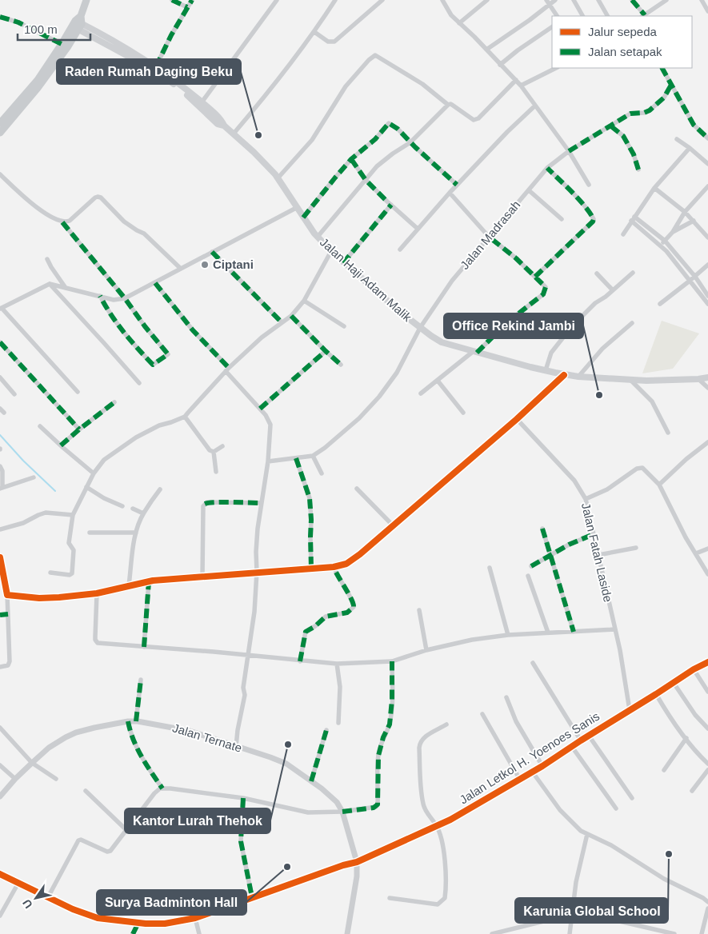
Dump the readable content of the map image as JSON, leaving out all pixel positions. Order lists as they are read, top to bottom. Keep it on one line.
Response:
{"streets":{"main road":["Jalan Haji Adam Malik"],"street":["Jalan Madrasah","Jalan Fatah Laside","Jalan Ternate","Jalan Letkol H. Yoenoes Sanis"]},"crossings":[["Jalan Madrasah","Jalan Haji Adam Malik"],["Jalan Fatah Laside","Jalan Letkol H. Yoenoes Sanis"],["Jalan Ternate","Jalan Letkol H. Yoenoes Sanis"]],"places":["Raden Rumah Daging Beku","Ciptani","Office Rekind Jambi","Kantor Lurah Thehok","Karunia Global School","Surya Badminton Hall"],"legend":["Jalur sepeda","Jalan setapak"],"scale_bar":"100 m","north":"bottom left"}
